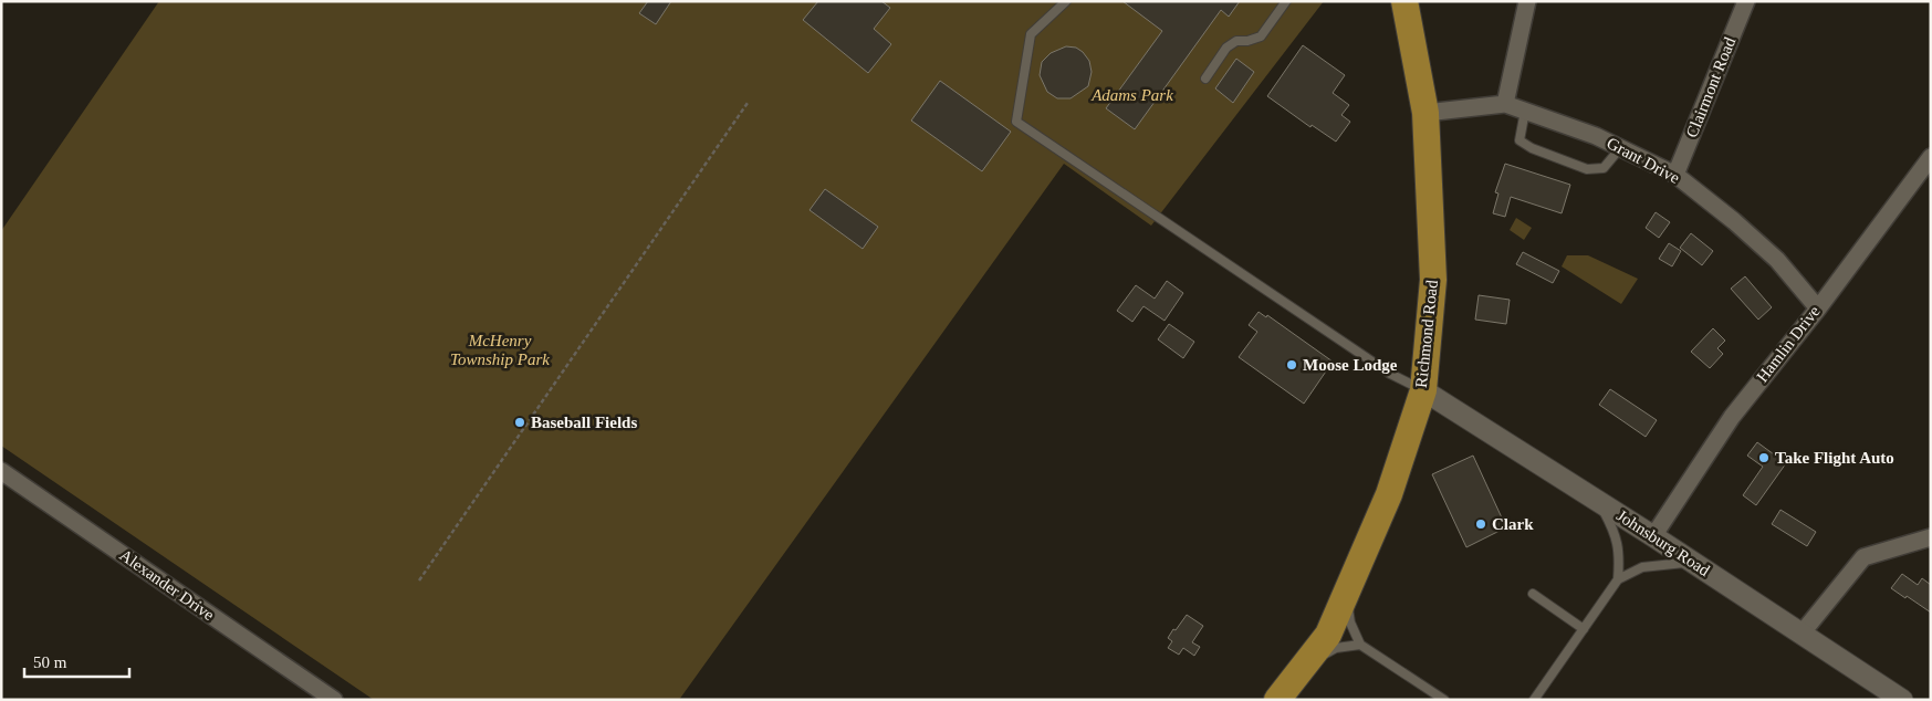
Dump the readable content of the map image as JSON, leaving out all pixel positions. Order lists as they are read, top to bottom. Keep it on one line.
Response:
{"streets":{"main road":["Richmond Road"],"street":["Clairmont Road","Grant Drive","Hamlin Drive","Johnsburg Road","Alexander Drive"]},"crossings":[["Clairmont Road","Grant Drive"],["Grant Drive","Richmond Road"],["Grant Drive","Hamlin Drive"],["Richmond Road","Johnsburg Road"],["Hamlin Drive","Johnsburg Road"]],"parks":["Adams Park","McHenry Township Park"],"places":["Moose Lodge","Baseball Fields","Take Flight Auto","Clark"],"scale_bar":"50 m"}
